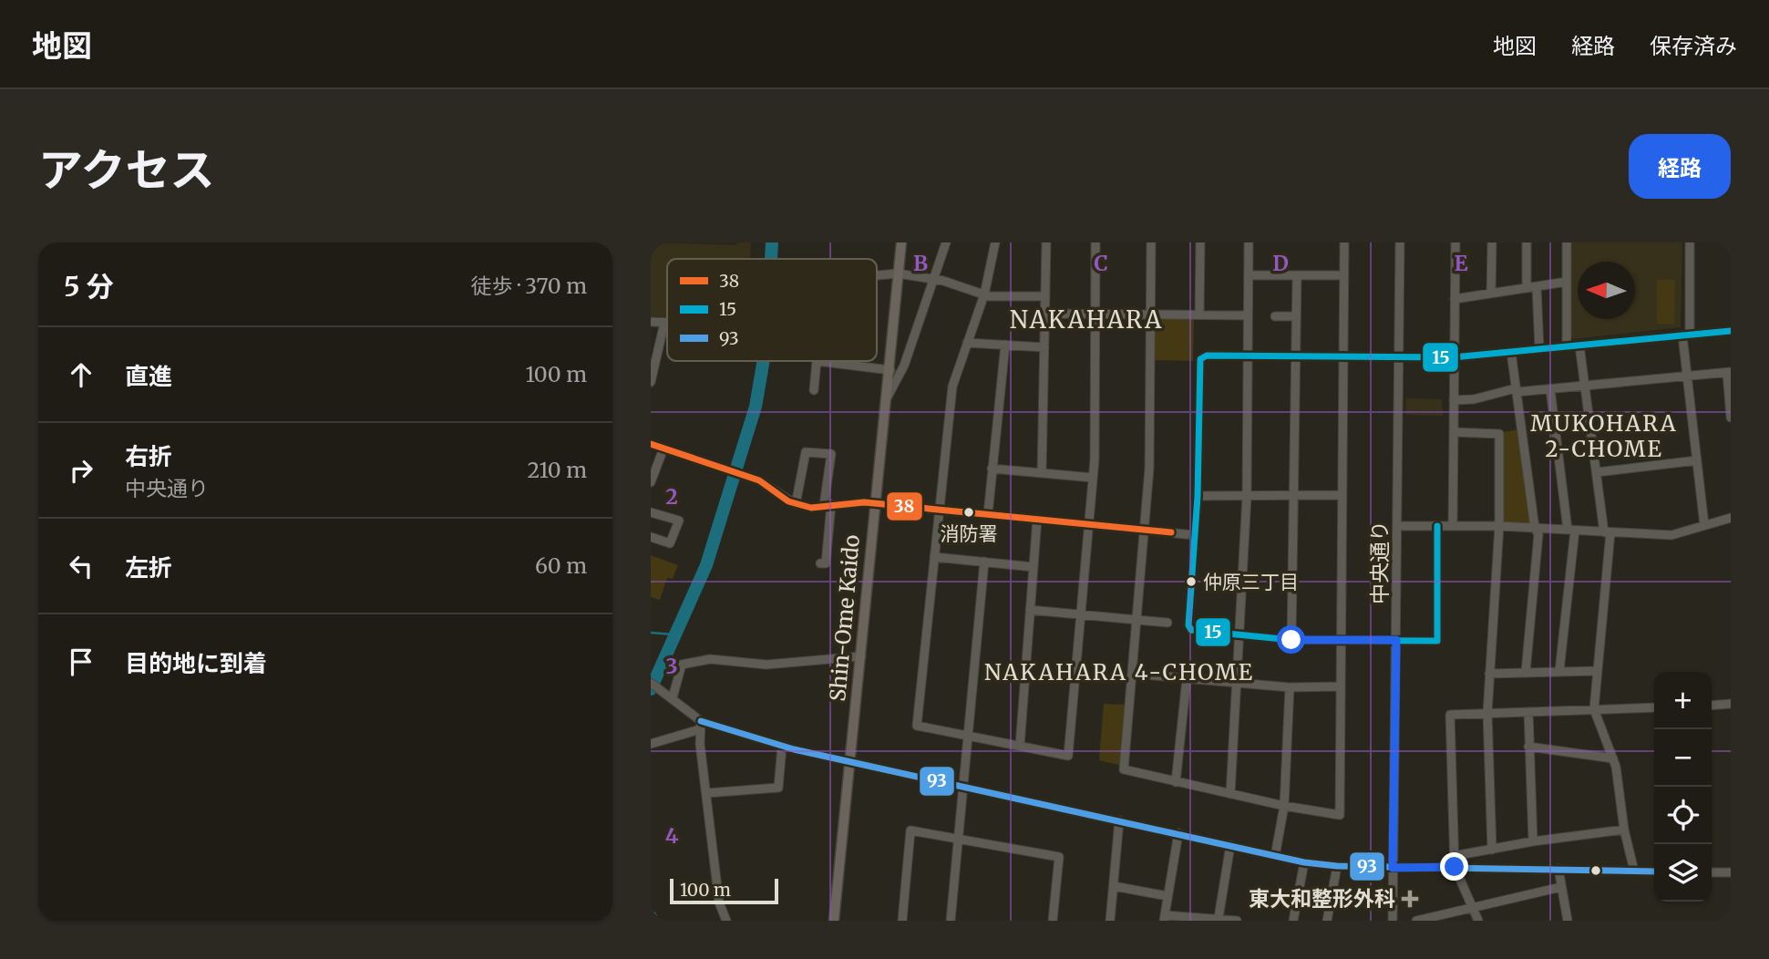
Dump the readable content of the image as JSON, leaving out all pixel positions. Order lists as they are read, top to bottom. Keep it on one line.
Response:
{"streets":{"main road":["Shin-Ome Kaido"],"street":["中央通り"]},"districts":["NAKAHARA","MUKOHARA 2-CHOME","NAKAHARA 4-CHOME"],"places":{"other":["消防署","仲原三丁目"],"health":["東大和整形外科"]},"lines":["transit line 15","transit line 38","transit line 93"],"legend":["38","15","93"],"scale_bar":"100 m","north":"left","page":{"header":"地図","nav":["地図","経路","保存済み"],"title":"アクセス","buttons":"経路","heading":["5 分","徒歩 · 370 m"],"list":[["直進","100 m"],["右折","中央通り","210 m"],["左折","60 m"],"目的地に到着"],"map_buttons":["+","−"],"scale":"100 m"},"grid":{"columns":["B","C","D","E"],"rows":["2","3","4"]}}
